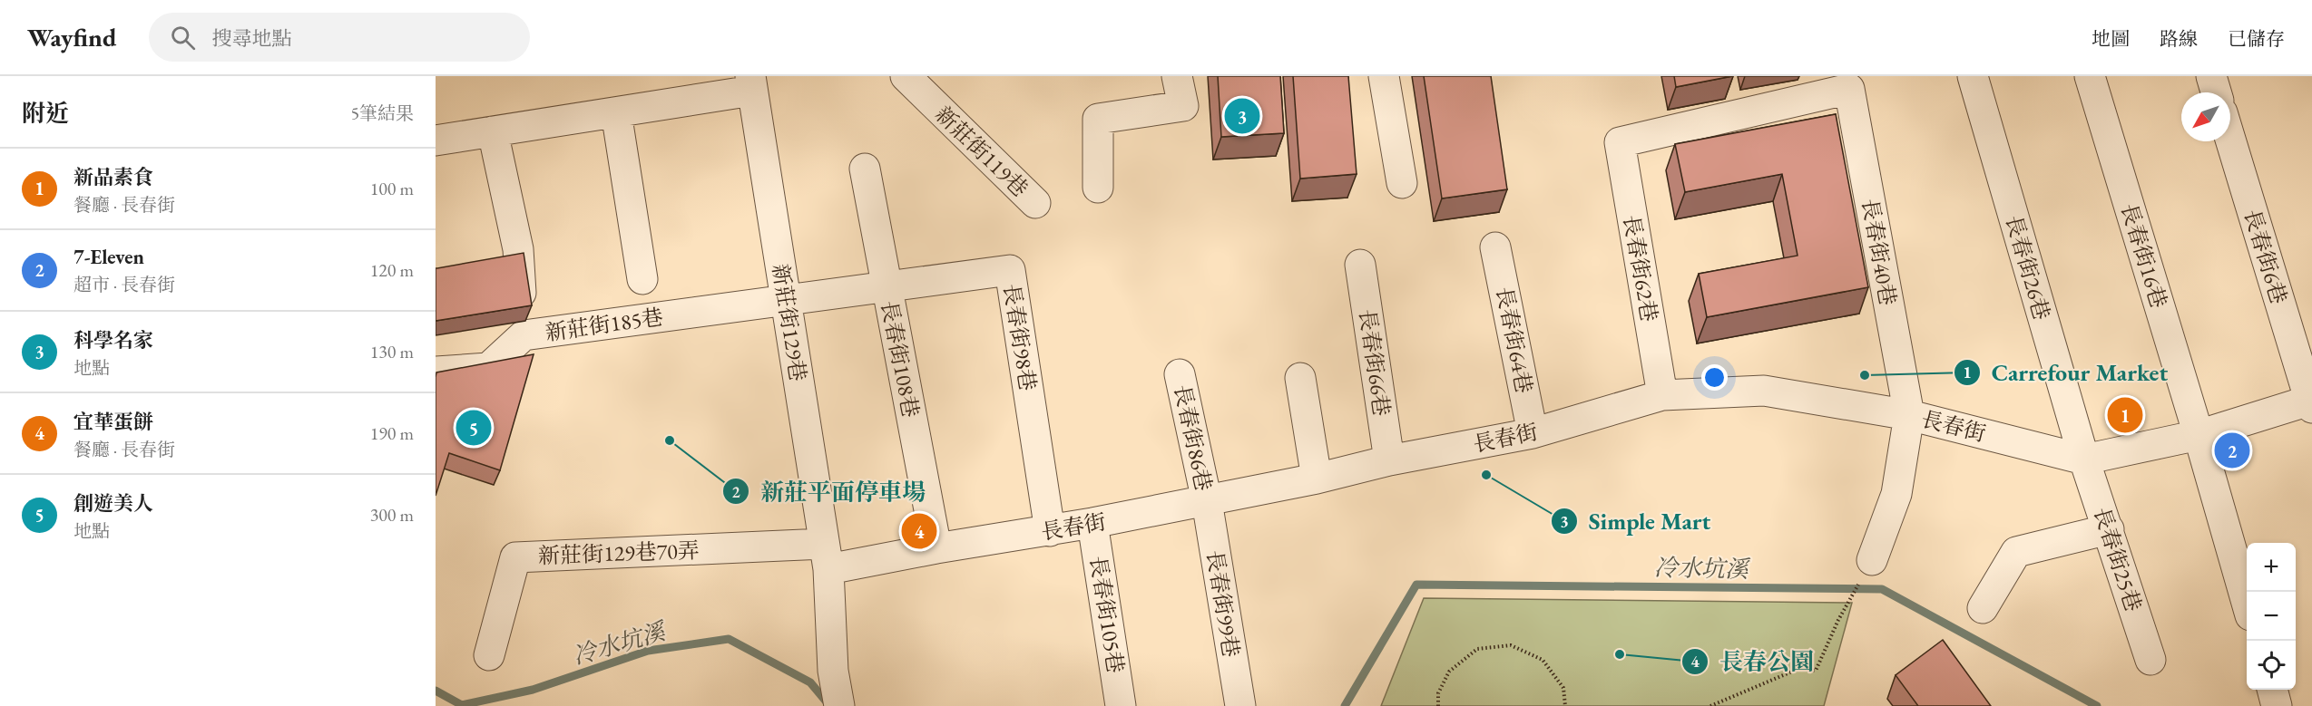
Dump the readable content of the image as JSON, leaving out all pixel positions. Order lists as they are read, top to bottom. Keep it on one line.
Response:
{"streets":{"street":["新莊街119巷","長春街40巷","長春街16巷","長春街6巷","長春街26巷","長春街62巷","新莊街129巷","新莊街185巷","長春街98巷","長春街64巷","長春街108巷","長春街66巷","長春街","長春街86巷","新莊街129巷70弄","長春街25巷","長春街99巷","長春街105巷"]},"crossings":[["長春街40巷","長春街62巷"],["長春街40巷","長春街"],["長春街16巷","長春街"],["長春街6巷","長春街"],["長春街26巷","長春街"],["長春街26巷","長春街25巷"],["長春街62巷","長春街"],["新莊街129巷","新莊街185巷"],["新莊街129巷","長春街98巷"],["新莊街129巷","長春街"],["新莊街129巷","新莊街129巷70弄"],["新莊街185巷","長春街98巷"],["長春街98巷","長春街108巷"],["長春街98巷","長春街"],["長春街64巷","長春街"],["長春街108巷","長春街"],["長春街66巷","長春街"],["長春街","長春街86巷"],["長春街","新莊街129巷70弄"],["長春街","長春街25巷"],["長春街","長春街99巷"],["長春街","長春街105巷"],["長春街86巷","長春街99巷"]],"water":["冷水坑溪"],"places":["Carrefour Market","新莊平面停車場","Simple Mart","長春公園"],"north":"bottom left","page":{"header":"Wayfind","search":"搜尋地點","nav":["地圖","路線","已儲存"],"heading":["附近","5筆結果"],"pins":["3","1","5","2","4"],"list":[{"mark":"1","name":"新品素食","note":"餐廳 · 長春街","value":"100 m"},{"mark":"2","name":"7-Eleven","note":"超市 · 長春街","value":"120 m"},{"mark":"3","name":"科學名家","note":"地點","value":"130 m"},{"mark":"4","name":"宜華蛋餅","note":"餐廳 · 長春街","value":"190 m"},{"mark":"5","name":"創遊美人","note":"地點","value":"300 m"}],"map_buttons":["+","−"]}}
